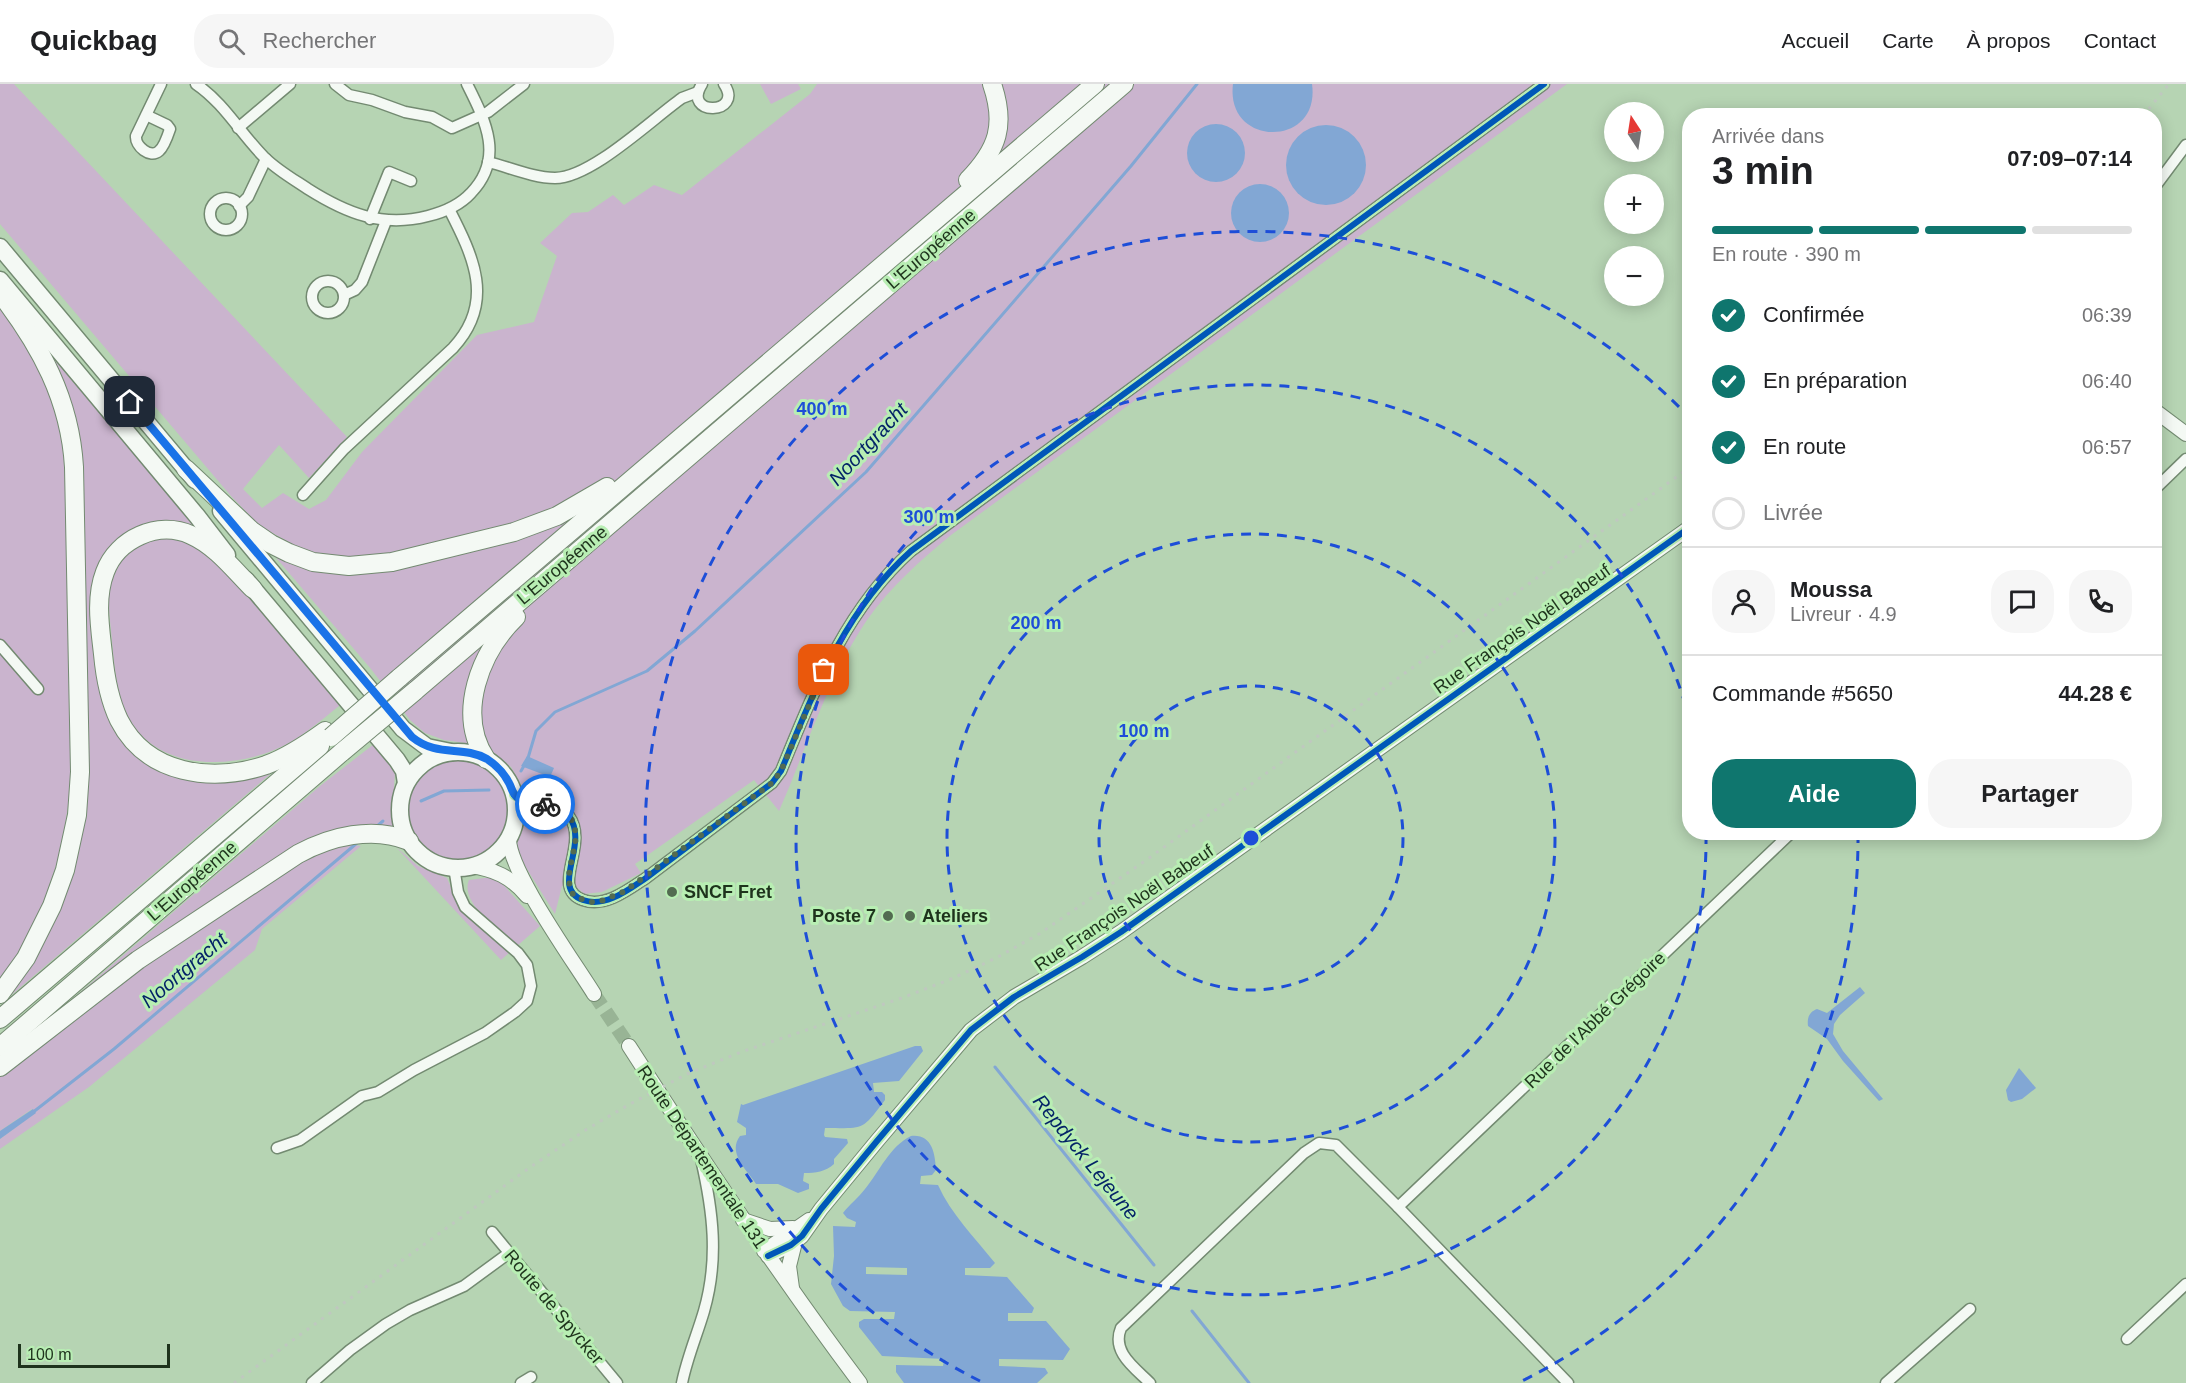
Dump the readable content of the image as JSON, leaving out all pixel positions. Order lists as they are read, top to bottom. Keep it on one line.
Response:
{"streets":{"highway":["L'Européenne"],"street":["Rue François Noël Babeuf","Rue de l'Abbé Grégoire","Route Départementale 131","Route de Spycker"]},"crossings":[["Rue François Noël Babeuf","Route Départementale 131"]],"water":["Noortgracht","Repdyck Lejeune"],"places":["SNCF Fret","Poste 7","Ateliers"],"scale_bar":"100 m","north":"top","page":{"header":"Quickbag","search":"Rechercher","nav":["Accueil","Carte","À propos","Contact"],"map_buttons":["+","−"],"heading":["3 min","Arrivée dans","07:09–07:14"],"panel":["Moussa","Livreur · 4.9","Commande #5650","44.28 €"],"bar":"En route · 390 m","list":[["Confirmée","06:39"],["En préparation","06:40"],["En route","06:57"],"Livrée"],"buttons":["Aide","Partager"],"scale":"100 m"},"rings":["400 m","300 m","200 m","100 m"]}
